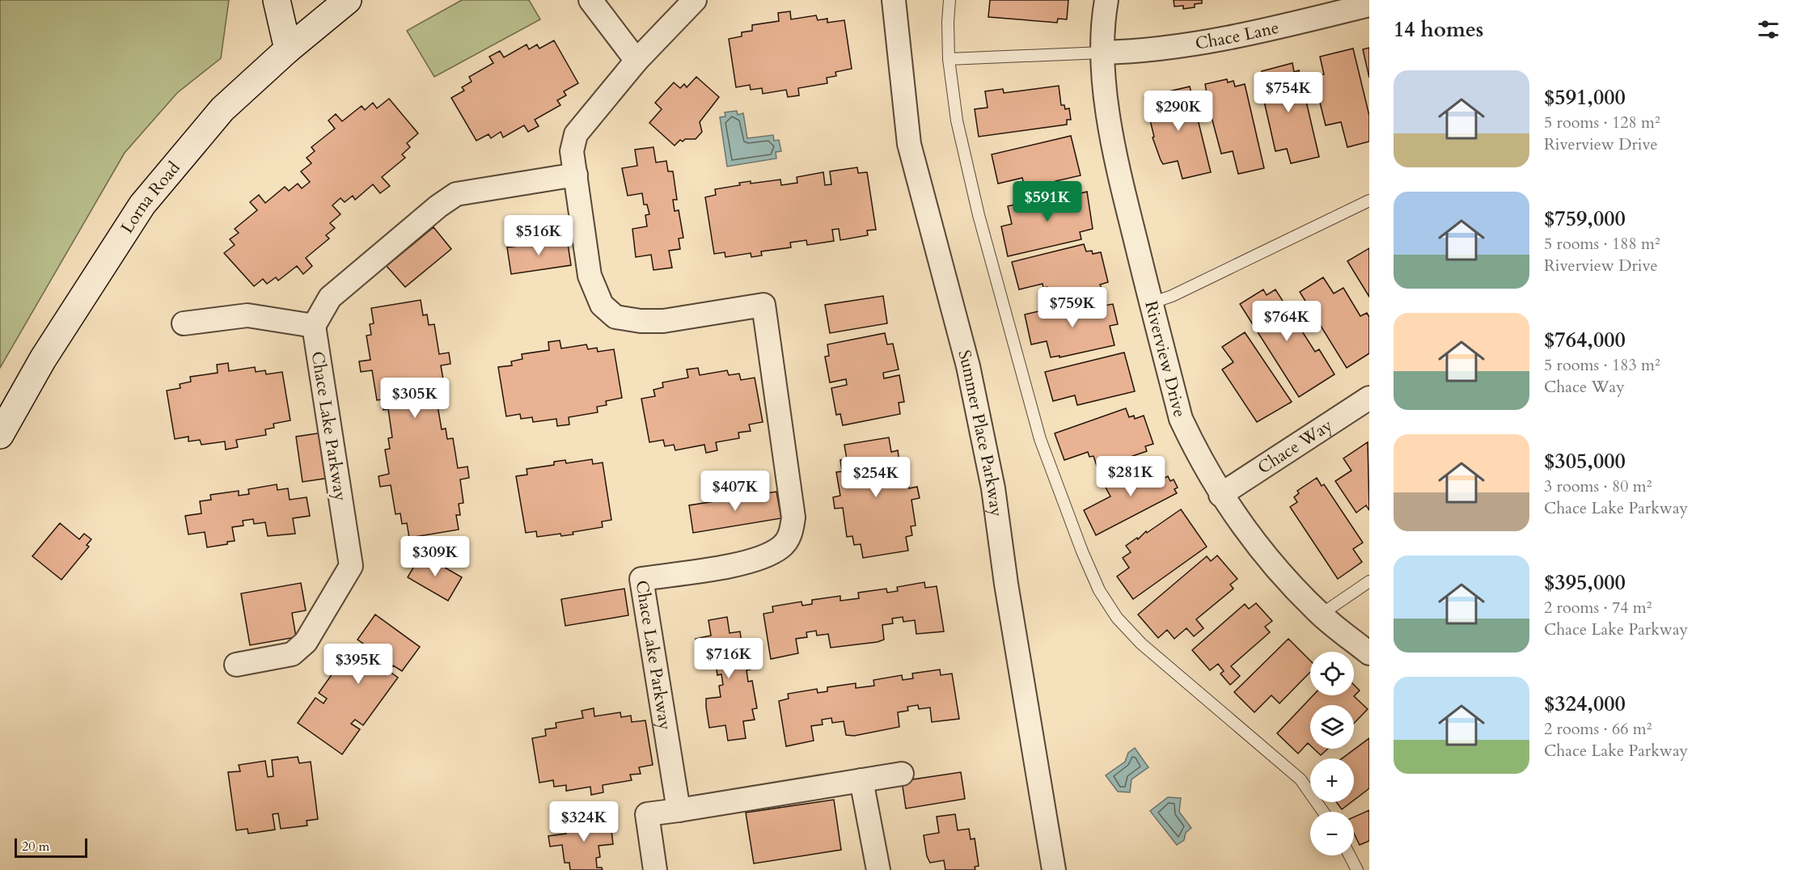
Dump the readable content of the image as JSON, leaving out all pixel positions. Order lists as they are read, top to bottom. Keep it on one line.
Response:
{"streets":{"street":["Chace Lane","Lorna Road","Riverview Drive","Chace Lake Parkway","Summer Place Parkway","Chace Way"]},"crossings":[["Chace Lane","Riverview Drive"],["Riverview Drive","Chace Way"]],"scale_bar":"20 m","page":{"heading":"14 homes","list":[{"name":"$591,000","note":"5 rooms · 128 m² · Riverview Drive"},{"name":"$759,000","note":"5 rooms · 188 m² · Riverview Drive"},{"name":"$764,000","note":"5 rooms · 183 m² · Chace Way"},{"name":"$305,000","note":"3 rooms · 80 m² · Chace Lake Parkway"},{"name":"$395,000","note":"2 rooms · 74 m² · Chace Lake Parkway"},{"name":"$324,000","note":"2 rooms · 66 m² · Chace Lake Parkway"}],"price":["$754K","$290K","$591K","$516K","$759K","$764K","$305K","$281K","$254K","$407K","$309K","$716K","$395K","$324K"],"map_buttons":["+","−"],"scale":"20 m"}}
